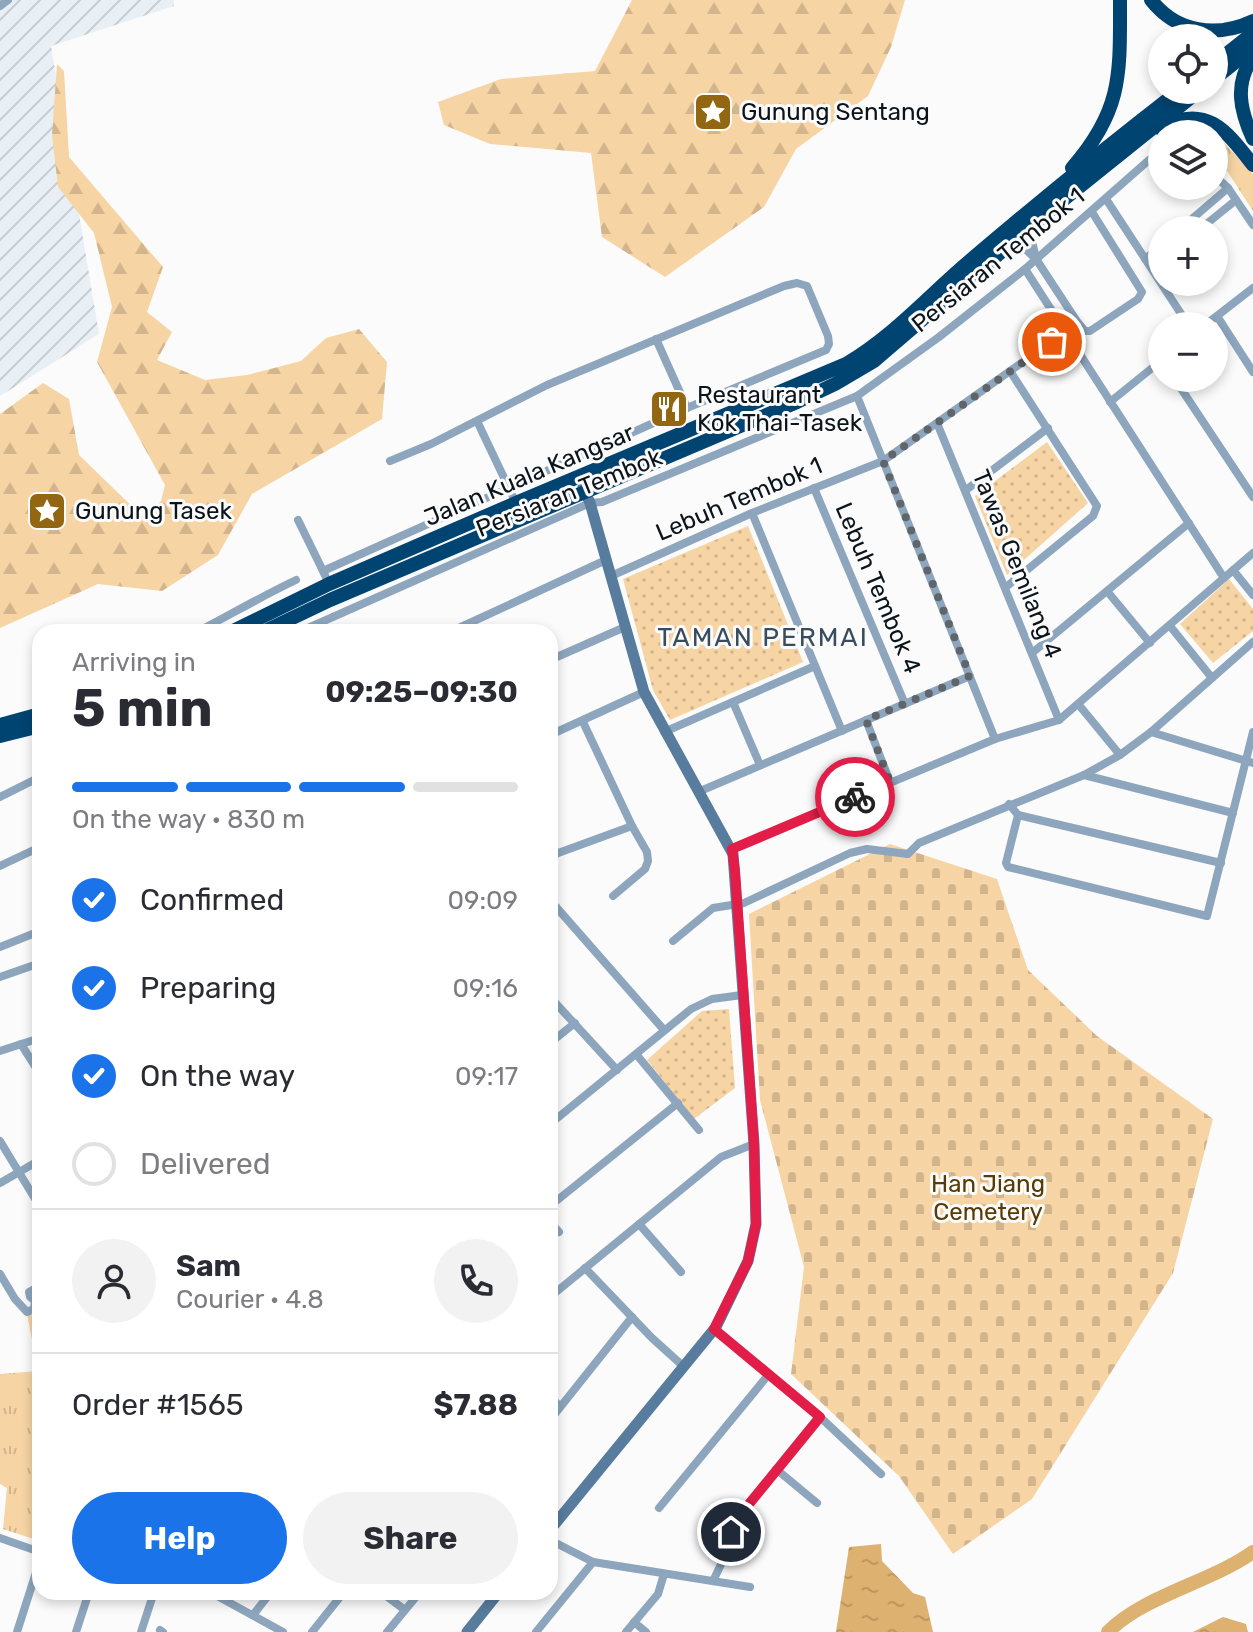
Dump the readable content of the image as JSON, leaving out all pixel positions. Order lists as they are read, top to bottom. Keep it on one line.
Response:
{"streets":{"highway":["Jalan Kuala Kangsar"],"street":["Persiaran Tembok 1","Persiaran Tembok","Lebuh Tembok 1","Tawas Gemilang 4","Lebuh Tembok 4"]},"crossings":[["Persiaran Tembok 1","Persiaran Tembok"],["Jalan Kuala Kangsar","Persiaran Tembok"],["Lebuh Tembok 1","Tawas Gemilang 4"],["Lebuh Tembok 1","Lebuh Tembok 4"]],"districts":["TAMAN PERMAI"],"parks":["Han Jiang Cemetery"],"places":{"place":["Gunung Sentang","Gunung Tasek"],"restaurant":["Restaurant Kok Thai-Tasek"]},"page":{"map_buttons":["+","−"],"heading":["5 min","Arriving in","09:25–09:30"],"panel":["Sam","Courier · 4.8","Order #1565","$7.88"],"bar":"On the way · 830 m","list":[["Confirmed","09:09"],["Preparing","09:16"],["On the way","09:17"],"Delivered"],"buttons":["Help","Share"]}}
